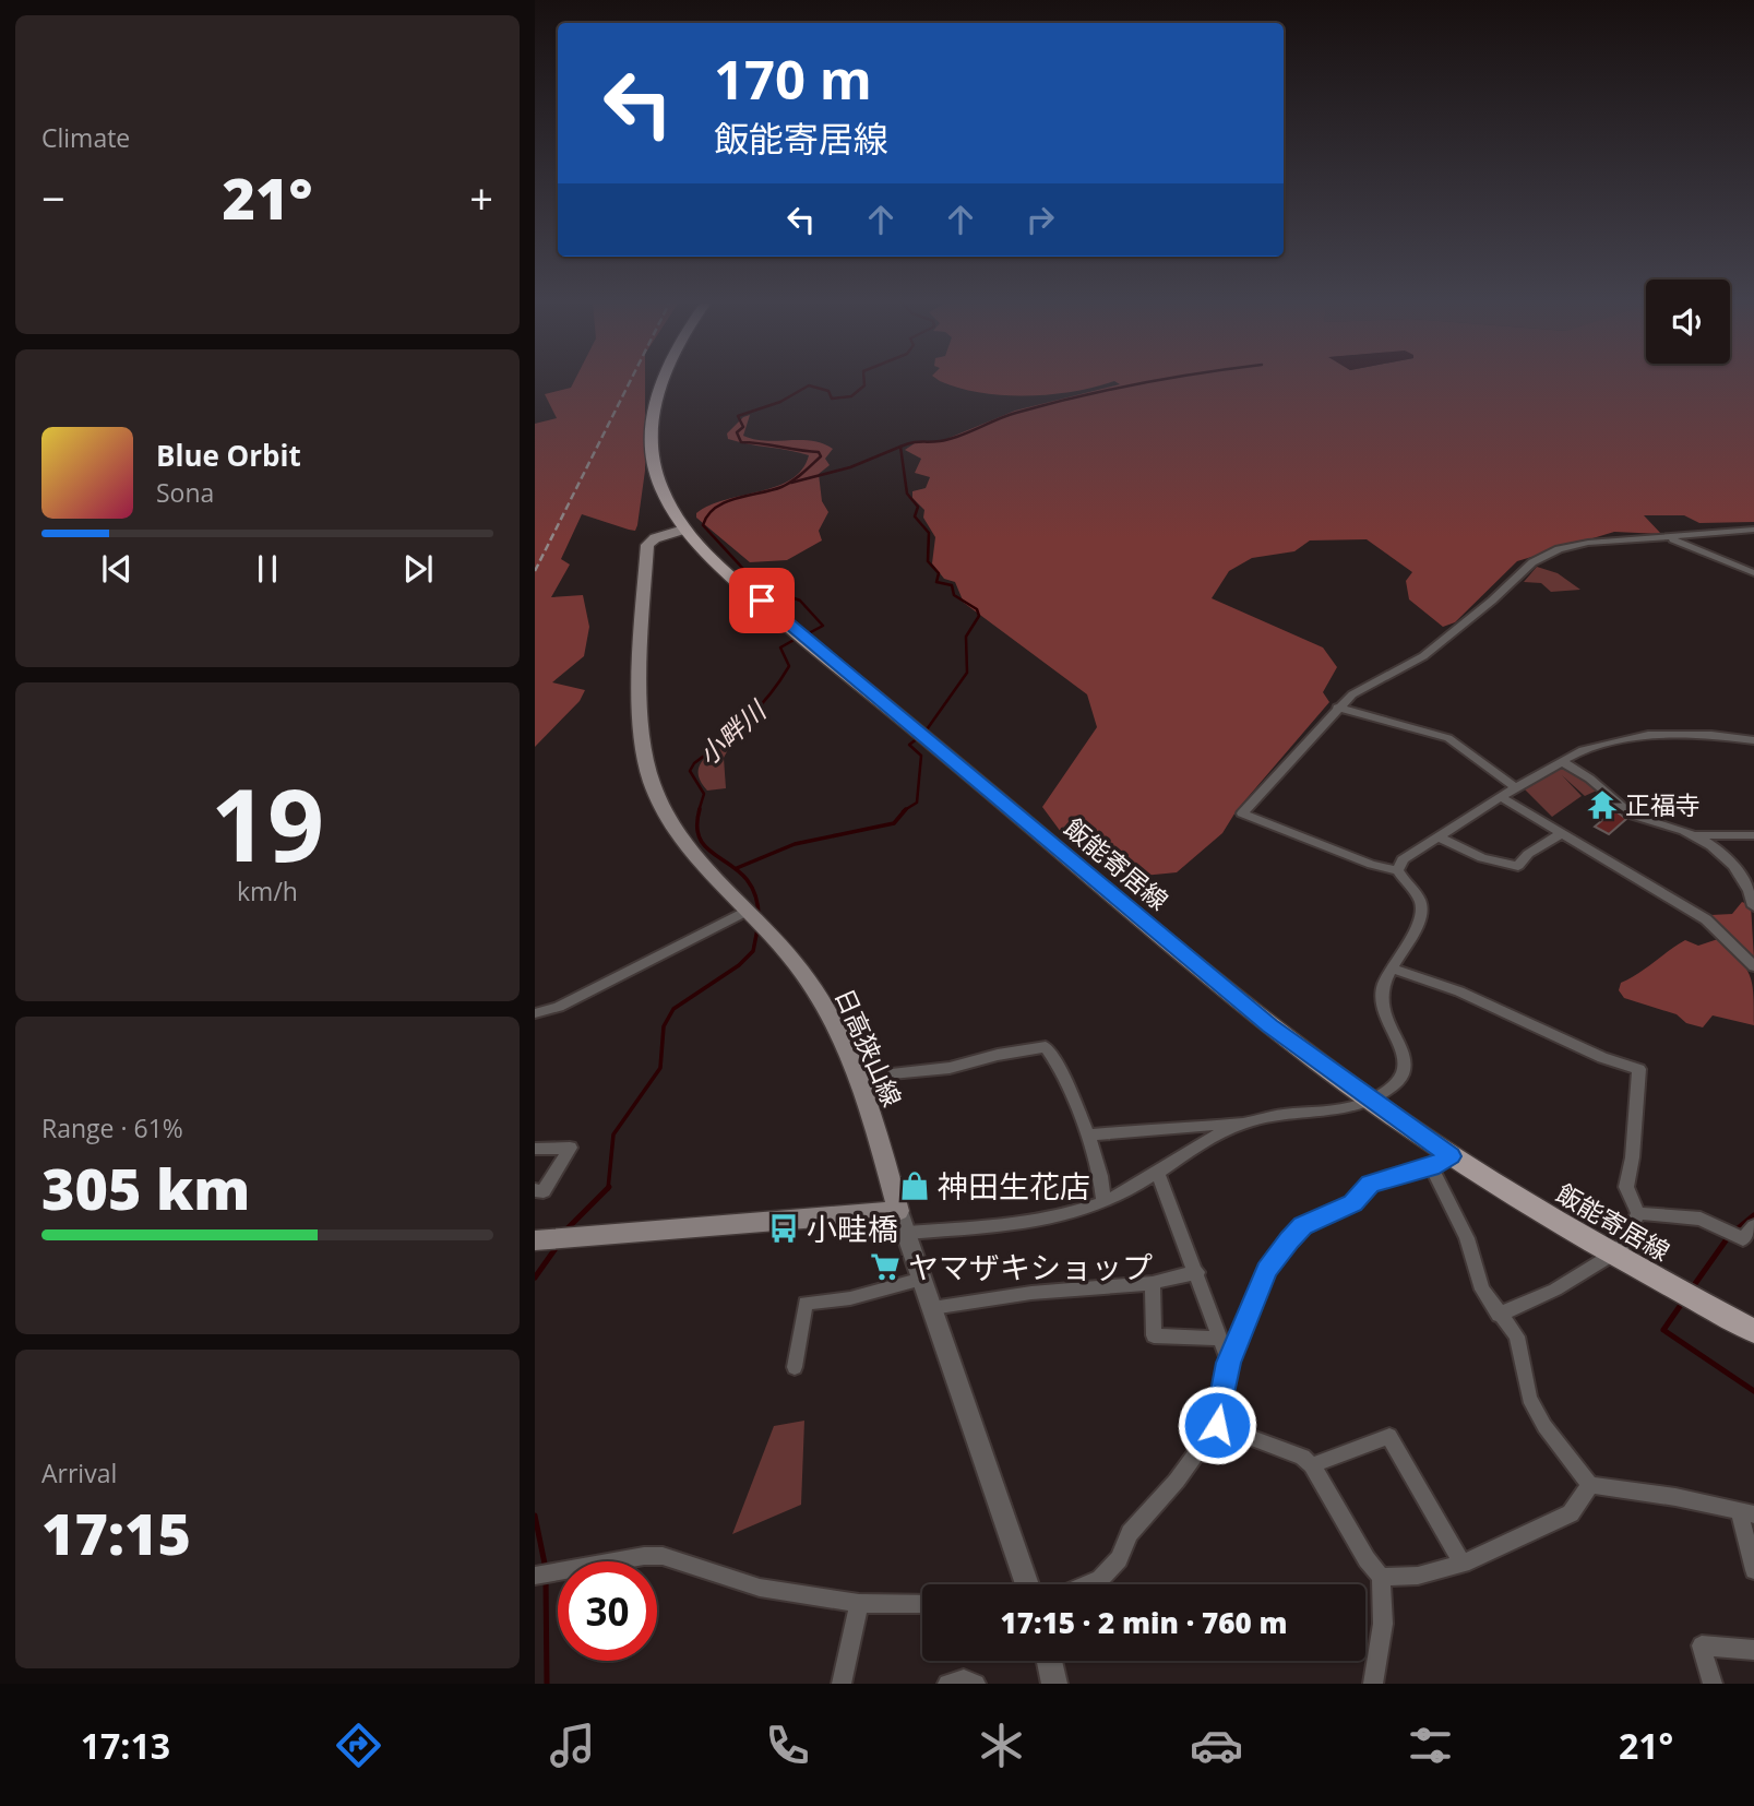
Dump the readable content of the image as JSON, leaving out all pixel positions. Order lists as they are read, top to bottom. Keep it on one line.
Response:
{"streets":{"main road":["飯能寄居線","日高狭山線"]},"crossings":[["飯能寄居線","日高狭山線"]],"water":["小畔川"],"places":{"temple":["正福寺"],"shop":["神田生花店"],"bus stop":["小畦橋"],"supermarket":["ヤマザキショップ"]},"page":{"tile":["Climate",["19","km/h"],["Range · 61%","305 km"],["Arrival","17:15"]],"turn":["170 m","飯能寄居線"],"heat":["−","21°","+"],"song":["Blue Orbit","Sona"],"limit":"30","trip":"17:15 · 2 min · 760 m","tabs":["17:13","21°"]}}
